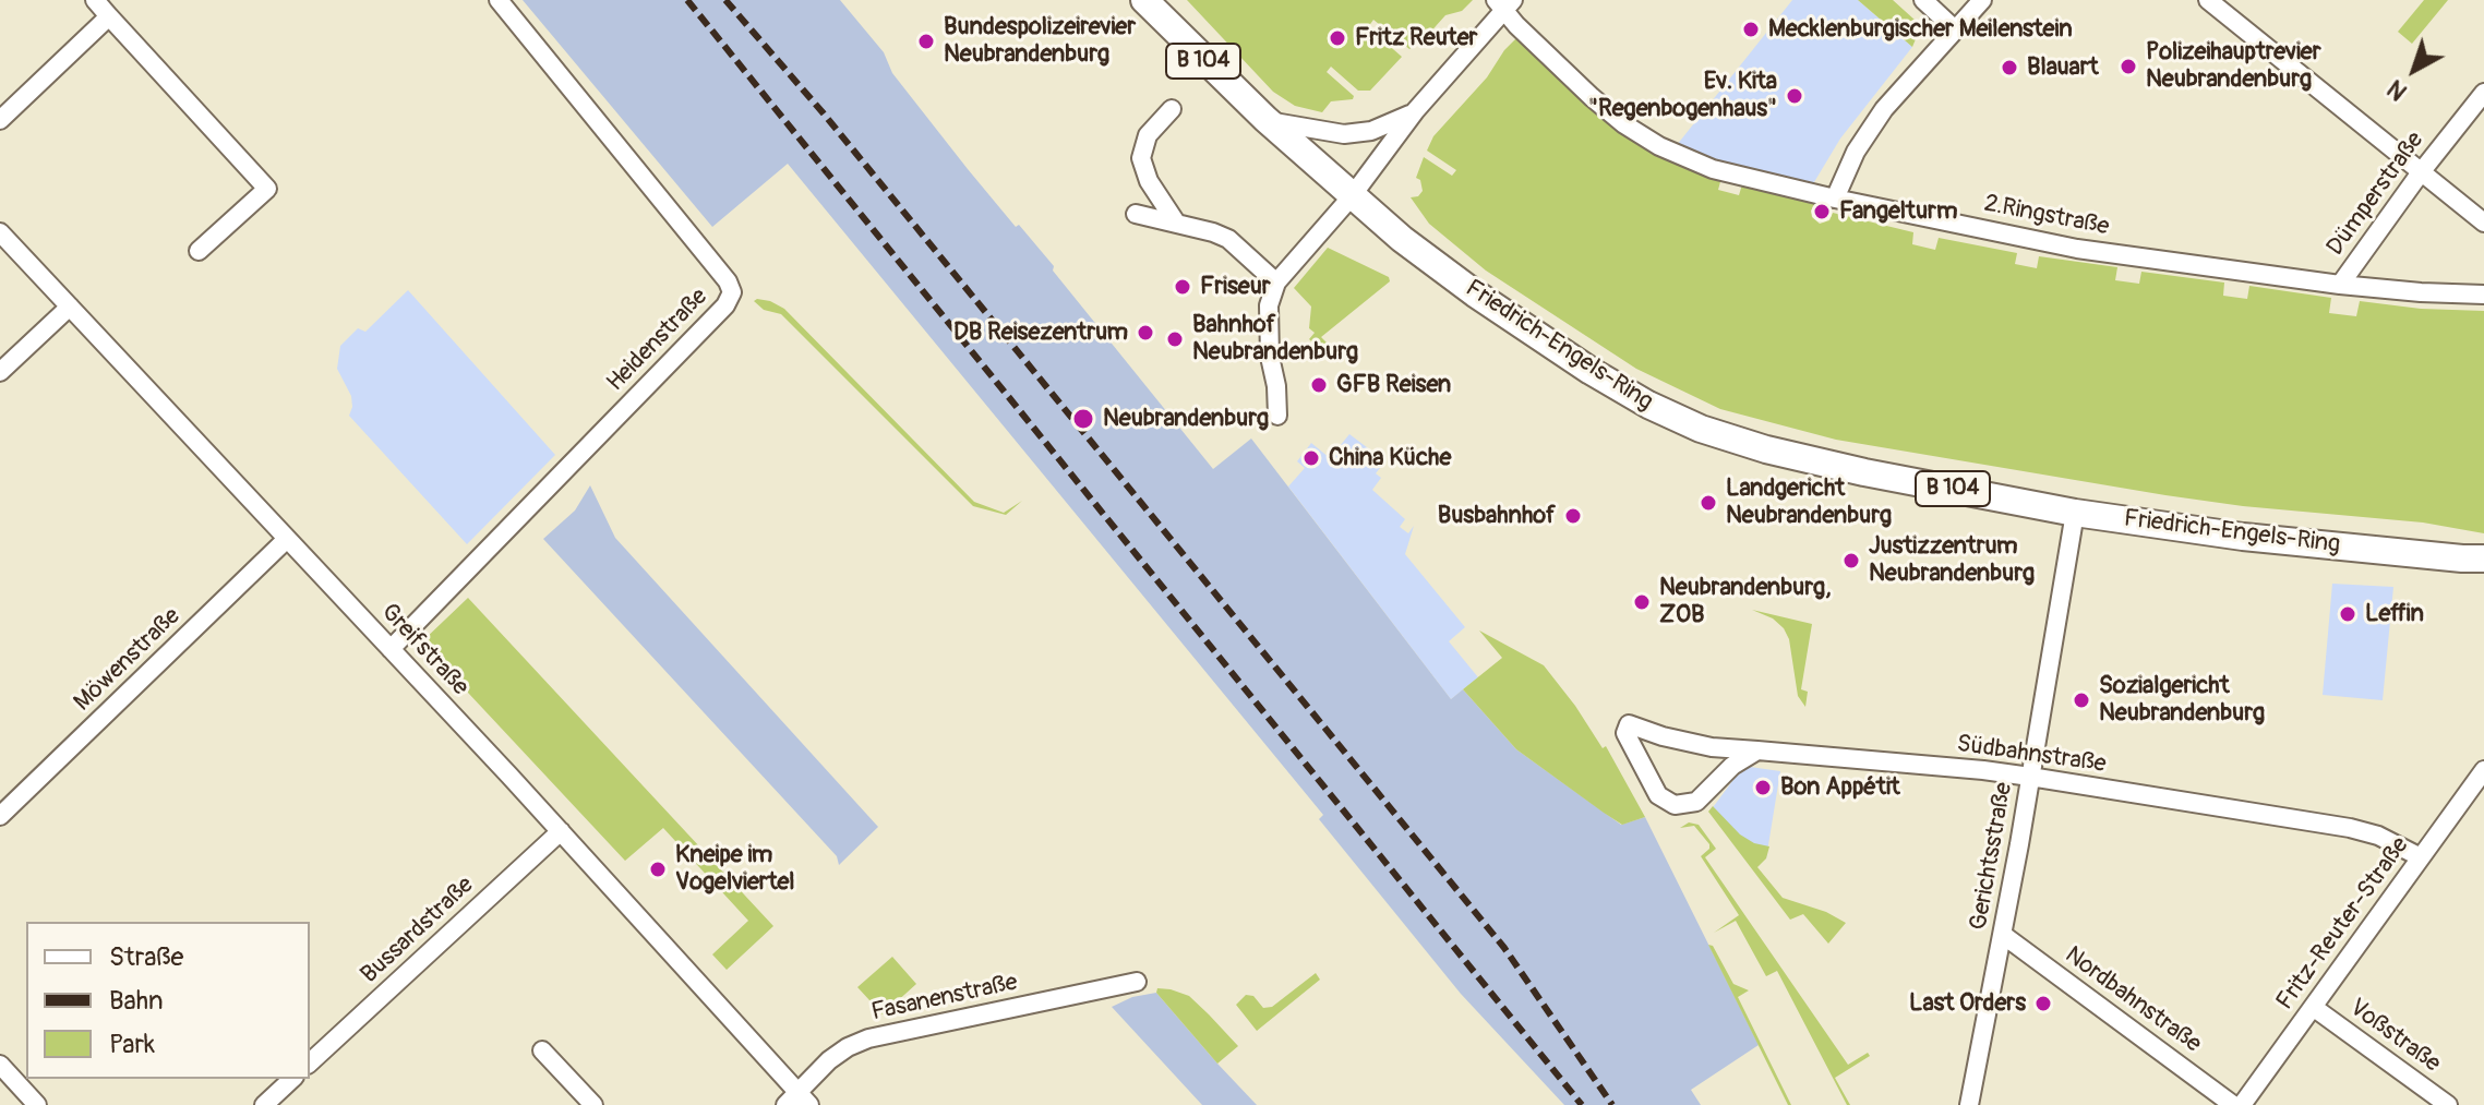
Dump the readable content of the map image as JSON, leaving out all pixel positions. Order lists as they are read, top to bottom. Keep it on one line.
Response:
{"streets":{"main road":["B 104","Friedrich-Engels-Ring"],"street":["Dümperstraße","2.Ringstraße","Heidenstraße","Greifstraße","Möwenstraße","Südbahnstraße","Gerichtsstraße","Fritz-Reuter-Straße","Bussardstraße","Fasanenstraße","Nordbahnstraße","Voßstraße"]},"crossings":[["Dümperstraße","2.Ringstraße"],["Heidenstraße","Greifstraße"],["Friedrich-Engels-Ring","Gerichtsstraße"],["Greifstraße","Möwenstraße"],["Greifstraße","Bussardstraße"],["Greifstraße","Fasanenstraße"],["Südbahnstraße","Gerichtsstraße"],["Südbahnstraße","Fritz-Reuter-Straße"],["Gerichtsstraße","Nordbahnstraße"],["Fritz-Reuter-Straße","Voßstraße"]],"places":["Mecklenburgischer Meilenstein","Fritz Reuter","Bundespolizeirevier Neubrandenburg","Polizeihauptrevier Neubrandenburg","Blauart","Ev. Kita \"Regenbogenhaus\"","Fangelturm","Friseur","DB Reisezentrum","Bahnhof Neubrandenburg","GFB Reisen","Neubrandenburg","China Küche","Landgericht Neubrandenburg","Busbahnhof","Justizzentrum Neubrandenburg","Neubrandenburg, ZOB","Leffin","Sozialgericht Neubrandenburg","Bon Appétit","Kneipe im Vogelviertel","Last Orders"],"legend":["Straße","Bahn","Park"],"north":"bottom left"}
